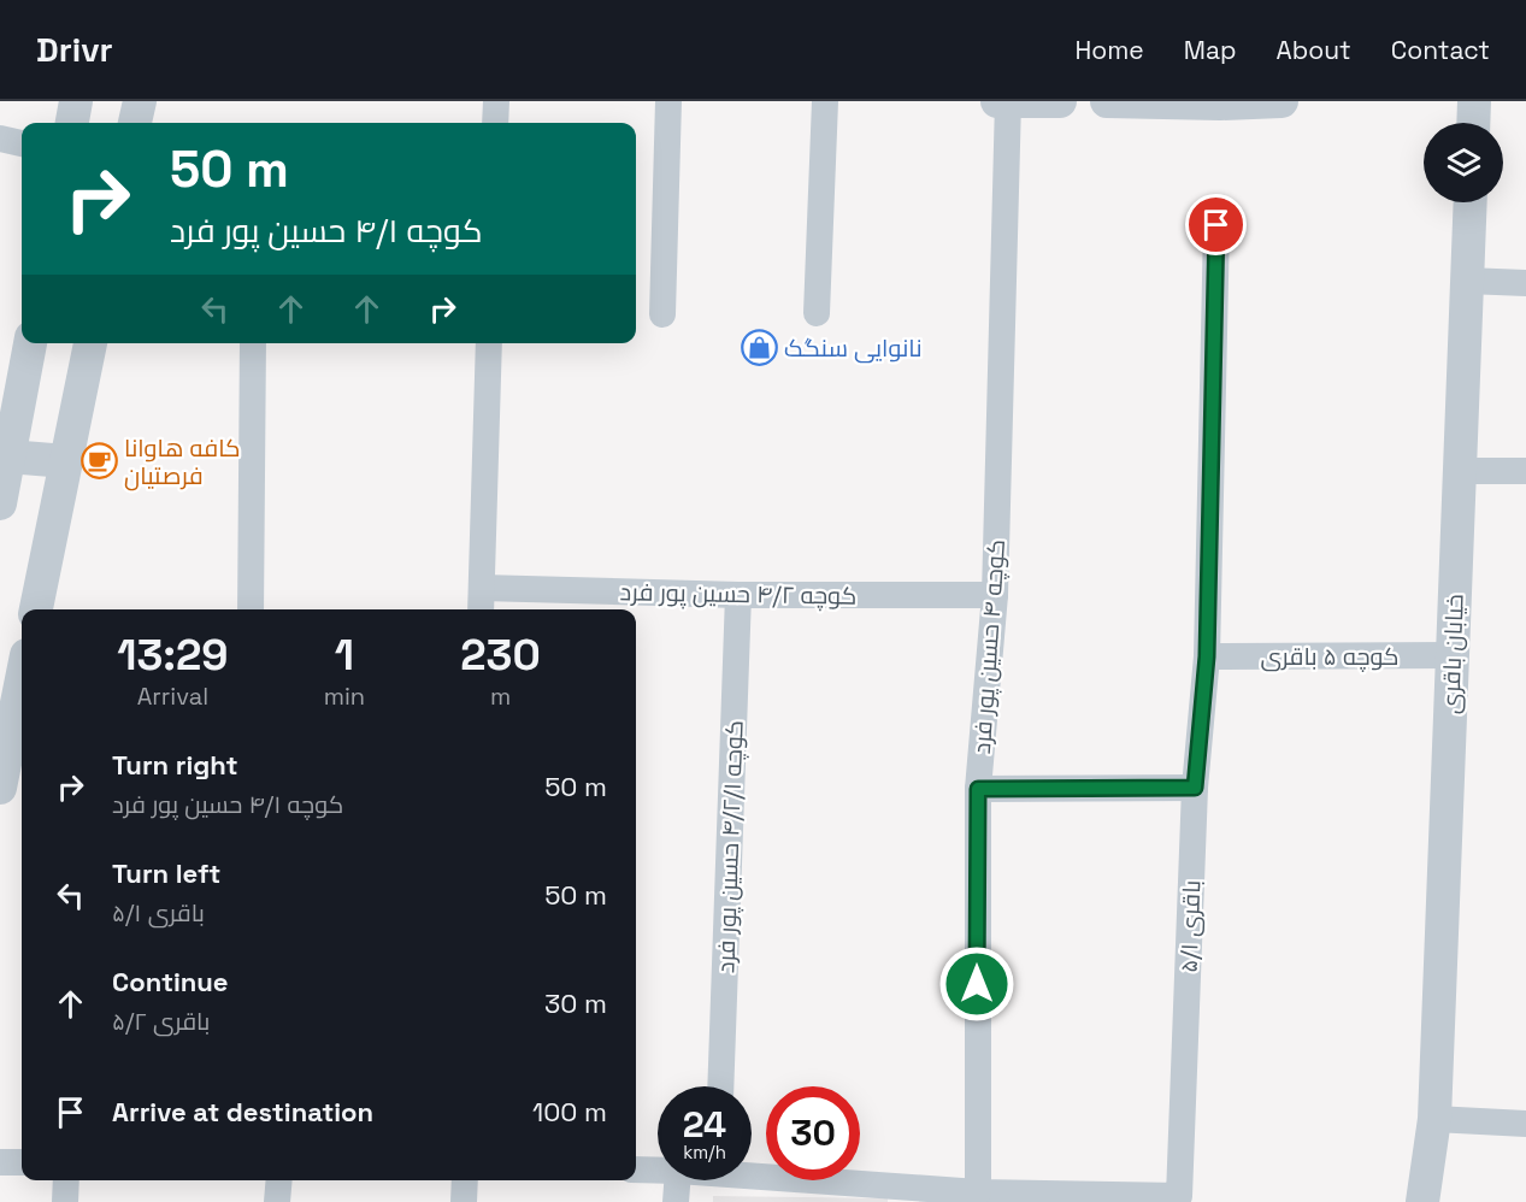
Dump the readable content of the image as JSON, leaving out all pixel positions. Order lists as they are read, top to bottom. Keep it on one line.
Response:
{"streets":{"street":["کوچه ۴/۲ حسین پور فرد","کوچه ۴ حسین پور فرد","خیابان باقری","کوچه ۵ باقری","کوچه ۴/۲/۱ حسین پور فرد","باقری ۵/۱"]},"crossings":[["کوچه ۴/۲ حسین پور فرد","کوچه ۴ حسین پور فرد"],["کوچه ۴/۲ حسین پور فرد","کوچه ۴/۲/۱ حسین پور فرد"],["کوچه ۴ حسین پور فرد","باقری ۵/۱"],["خیابان باقری","کوچه ۵ باقری"],["کوچه ۵ باقری","باقری ۵/۱"]],"places":{"shop":["نانوایی سنگک"],"cafe":["کافه هاوانا فرصتیان"]},"page":{"header":"Drivr","nav":["Home","Map","About","Contact"],"turn":["50 m","کوچه ۴/۱ حسین پور فرد"],"eta":["13:29","Arrival","1","min","230","m"],"list":[{"name":"Turn right","note":"کوچه ۴/۱ حسین پور فرد","value":"50 m"},{"name":"Turn left","note":"باقری ۵/۱","value":"50 m"},{"name":"Continue","note":"باقری ۵/۲","value":"30 m"},{"name":"Arrive at destination","value":"100 m"}],"speed":"24 km/h","limit":"30"}}
